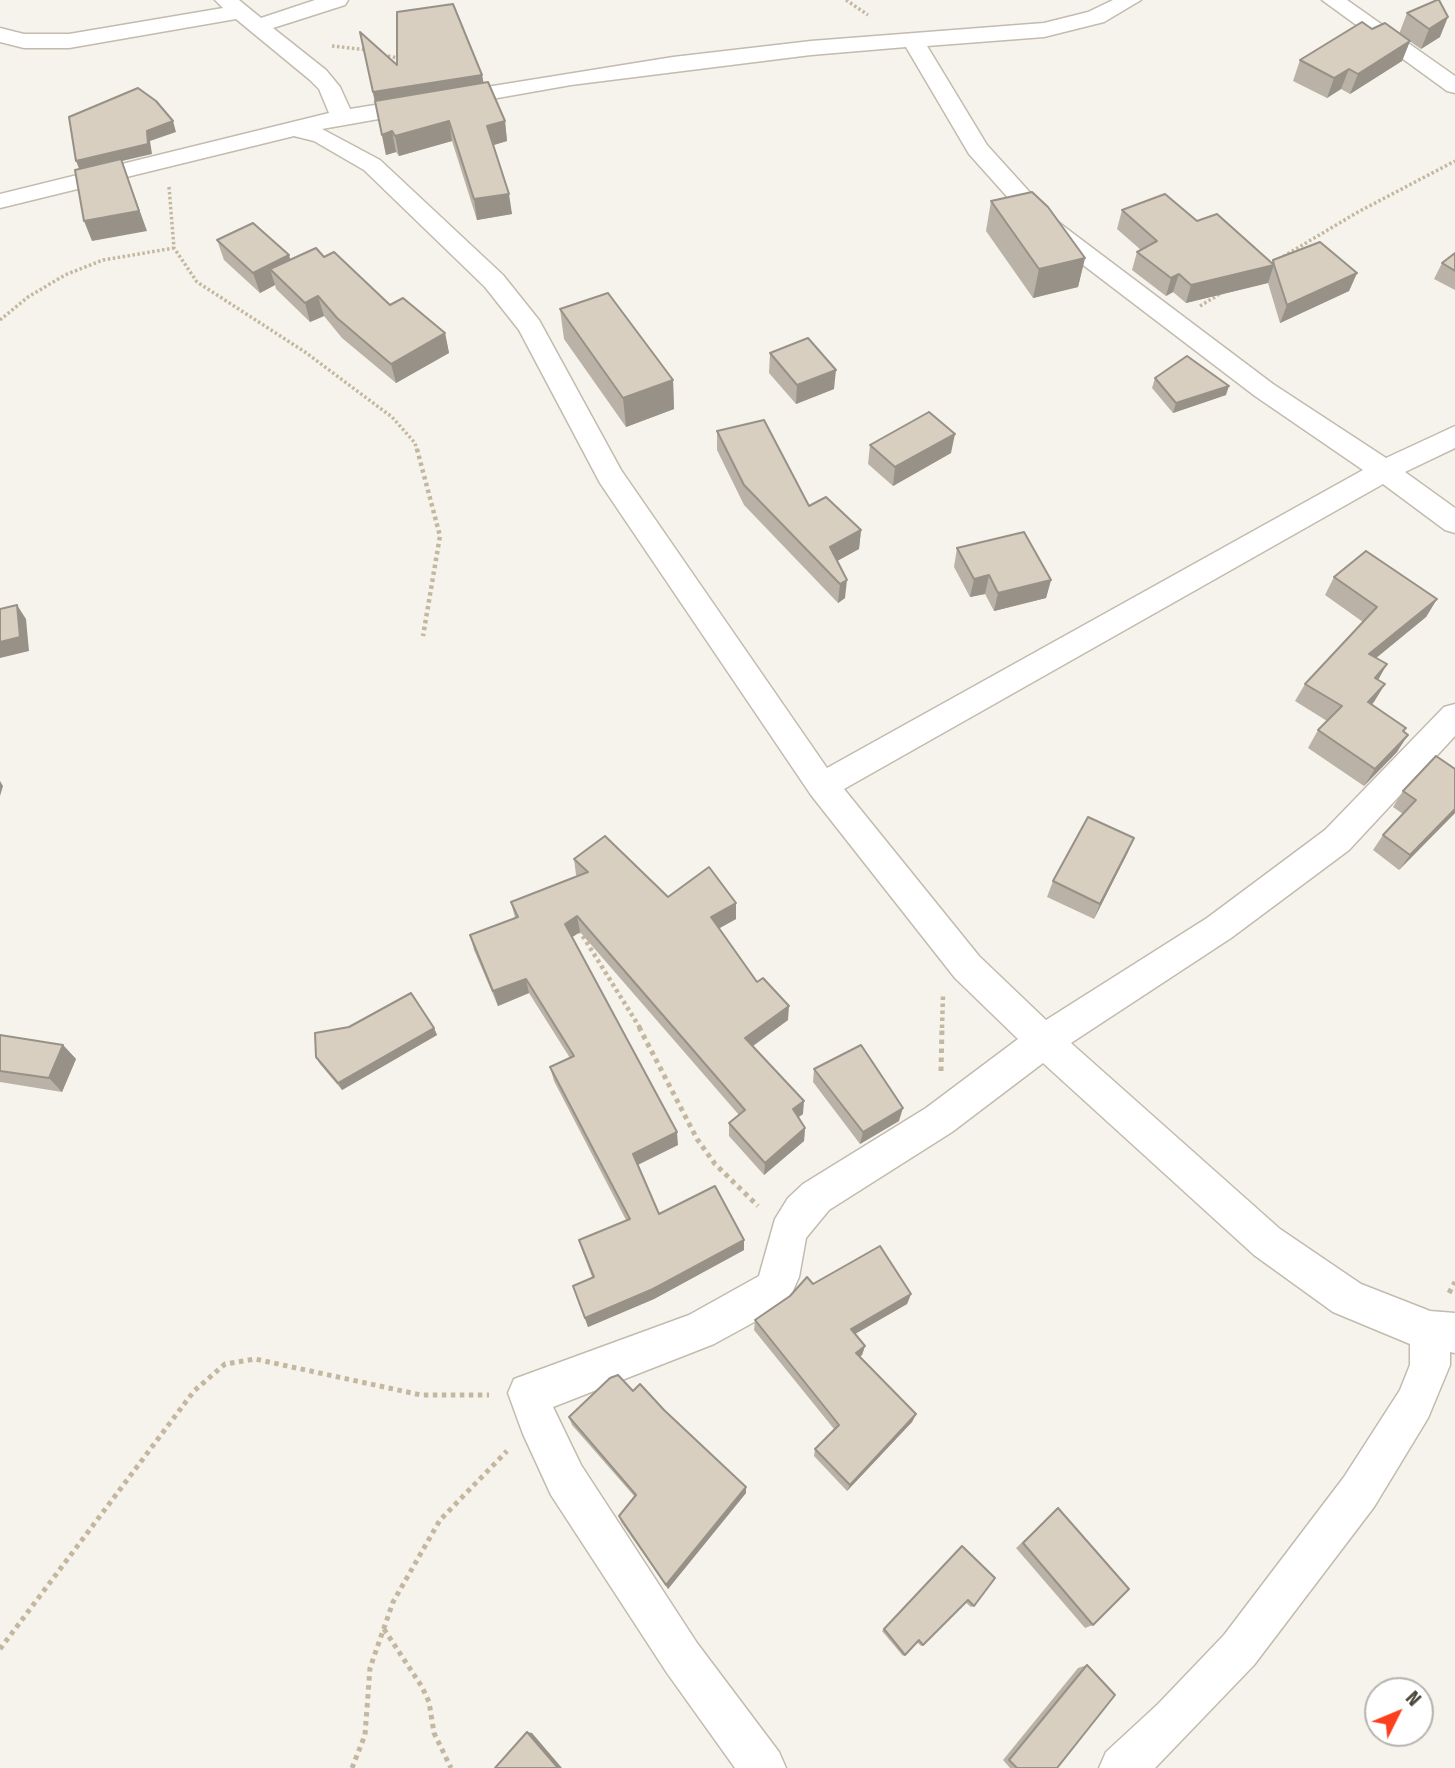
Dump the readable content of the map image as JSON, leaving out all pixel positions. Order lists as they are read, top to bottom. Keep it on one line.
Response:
{"north":"top right"}
